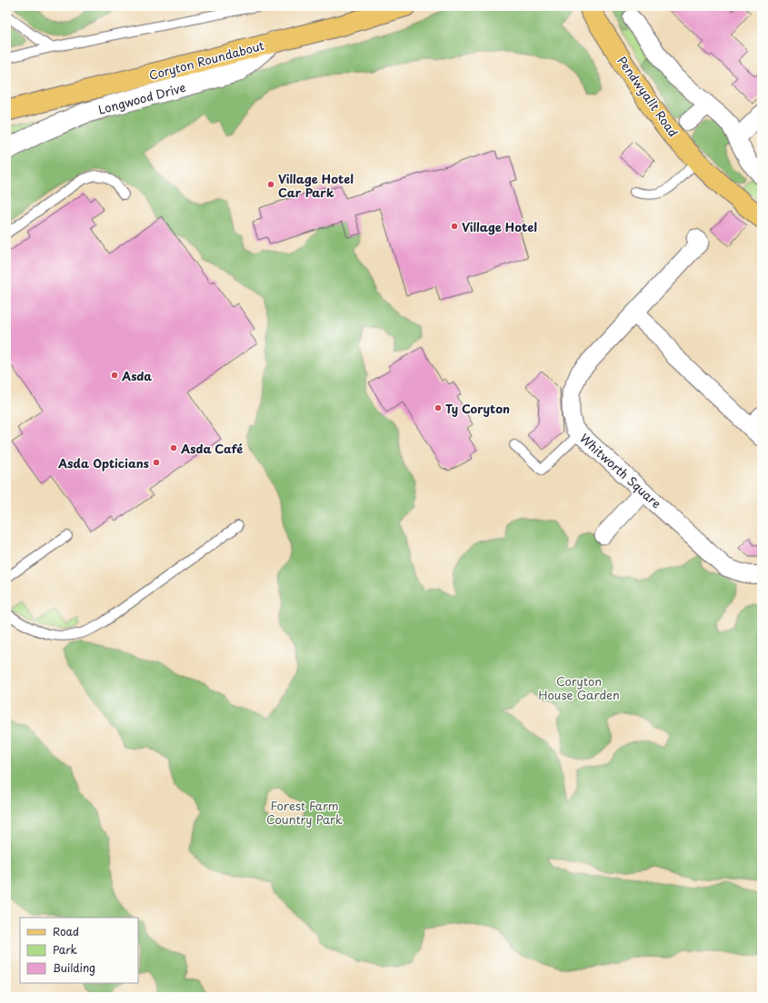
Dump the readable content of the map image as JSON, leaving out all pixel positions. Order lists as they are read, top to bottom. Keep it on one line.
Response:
{"streets":{"main road":["Coryton Roundabout","Pendwyallt Road"],"street":["Longwood Drive","Whitworth Square"]},"crossings":[["Coryton Roundabout","Longwood Drive"]],"parks":["Coryton House Garden","Forest Farm Country Park"],"places":["Village Hotel Car Park","Village Hotel","Asda","Ty Coryton","Asda Café","Asda Opticians"],"legend":["Road","Park","Building"]}
